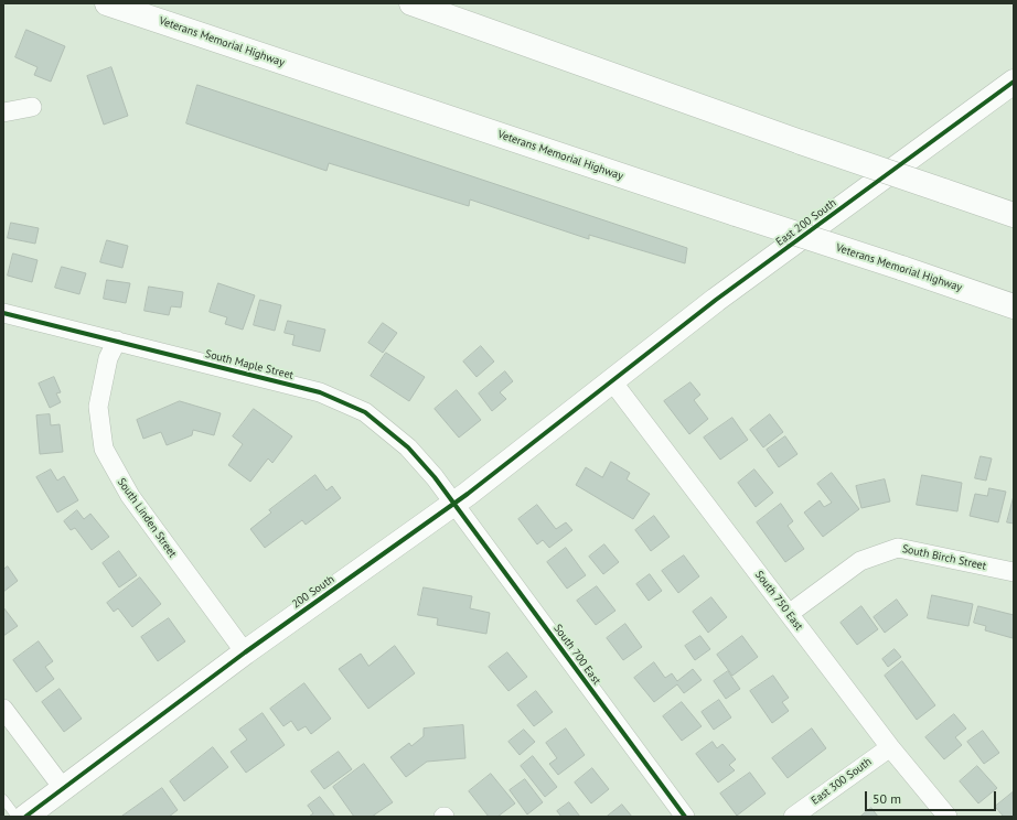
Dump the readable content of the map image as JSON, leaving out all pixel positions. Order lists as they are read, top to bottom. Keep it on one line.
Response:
{"streets":{"main road":["Veterans Memorial Highway","East 200 South","200 South"],"street":["South Maple Street","South Linden Street","South Birch Street","South 750 East","South 700 East","East 300 South"]},"crossings":[["East 200 South","200 South"],["East 200 South","South 750 East"],["South Maple Street","South Linden Street"],["South Maple Street","200 South"],["South Maple Street","South 700 East"],["South Linden Street","200 South"],["South Birch Street","South 750 East"],["200 South","South 750 East"],["200 South","South 700 East"],["South 750 East","East 300 South"]],"scale_bar":"50 m"}
